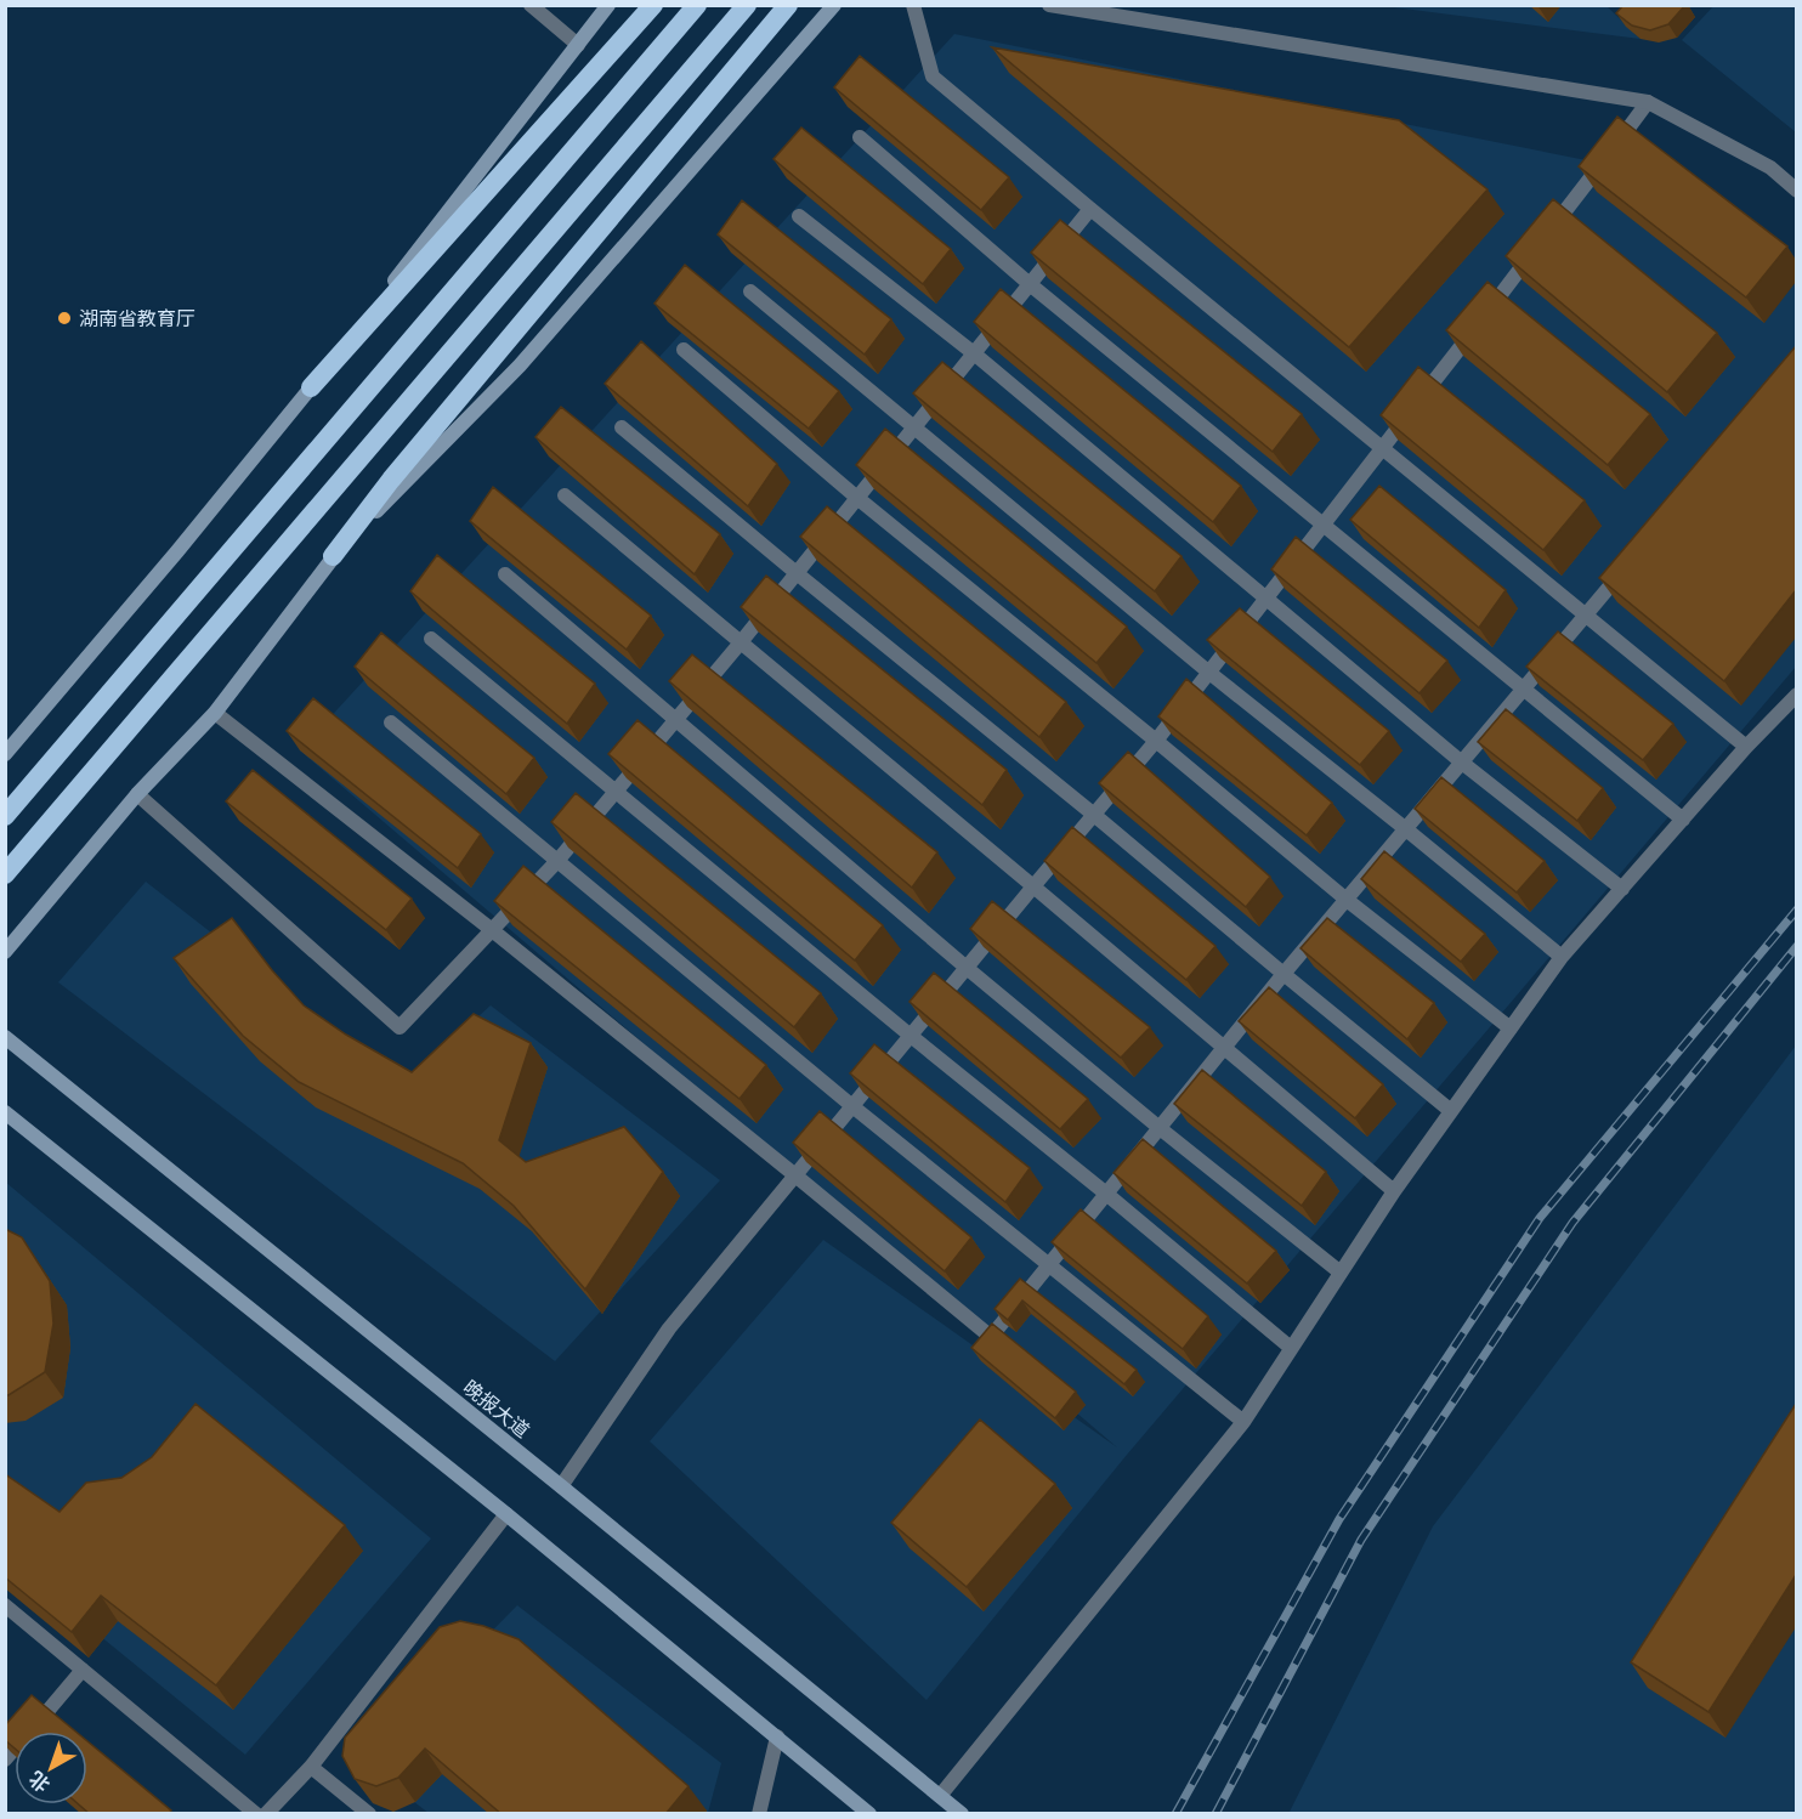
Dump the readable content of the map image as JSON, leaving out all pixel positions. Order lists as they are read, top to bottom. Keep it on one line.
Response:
{"streets":{"main road":["晚报大道"]},"places":["湖南省教育厅"],"north":"bottom left"}
